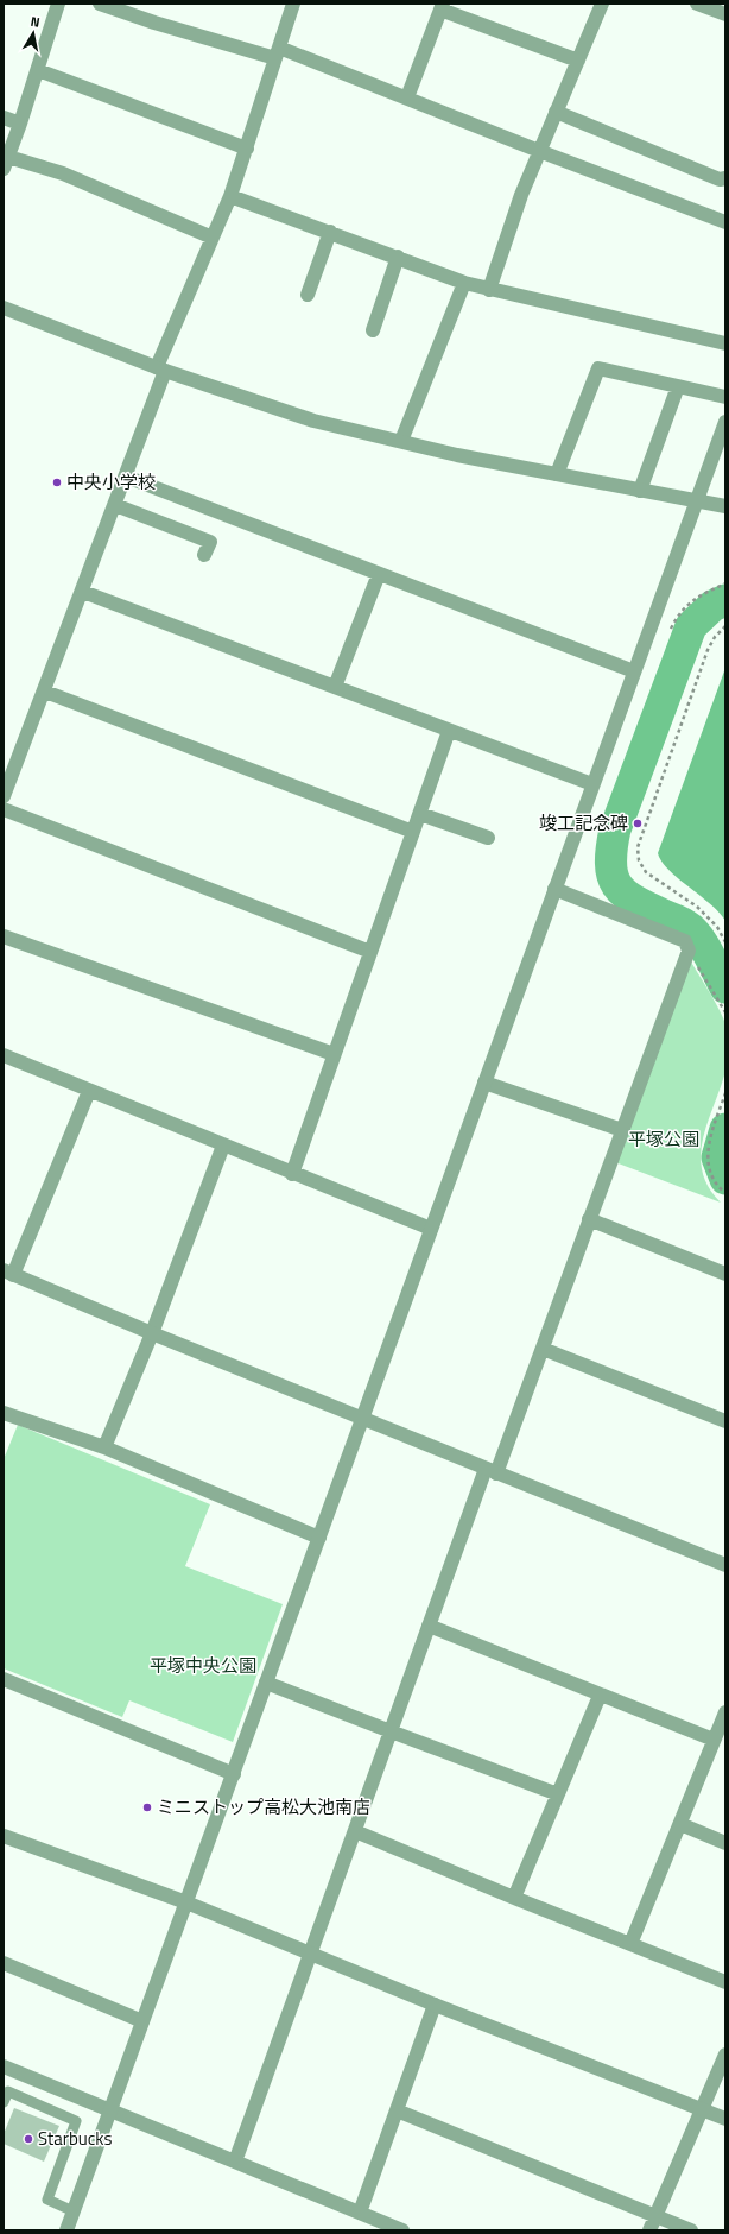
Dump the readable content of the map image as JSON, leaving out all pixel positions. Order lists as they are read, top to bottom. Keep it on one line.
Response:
{"parks":["平塚公園","平塚中央公園"],"places":["中央小学校","竣工記念碑","ミニストップ高松大池南店","Starbucks"],"north":"top"}
